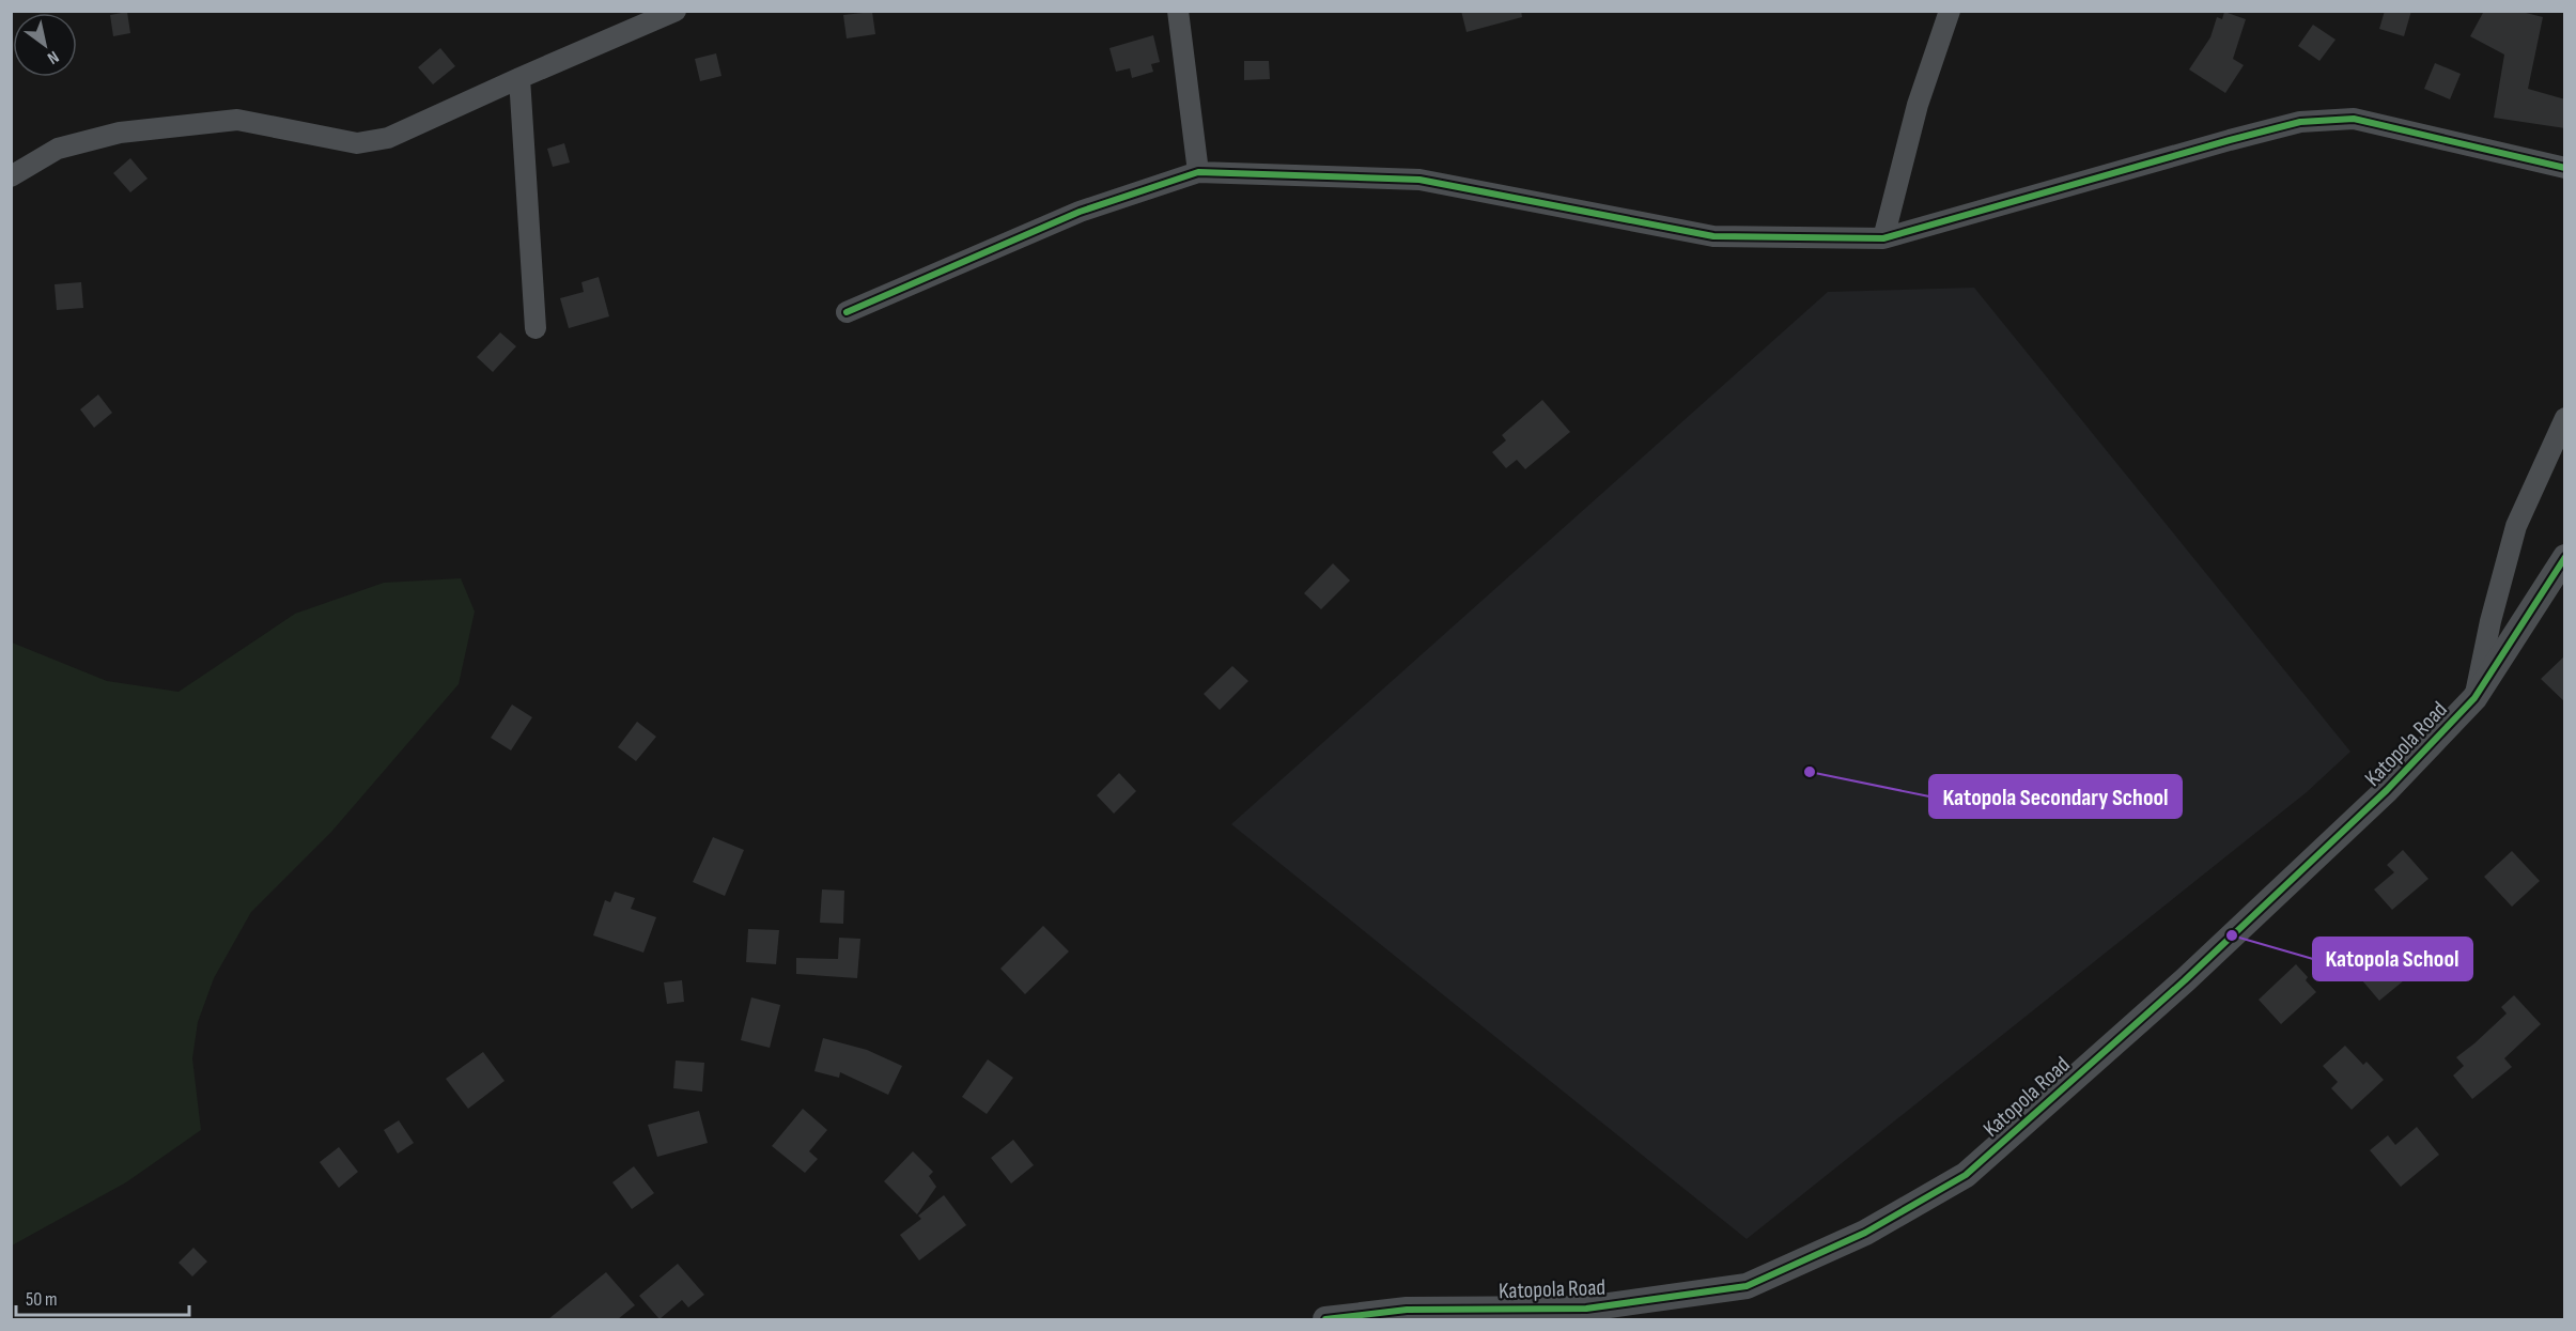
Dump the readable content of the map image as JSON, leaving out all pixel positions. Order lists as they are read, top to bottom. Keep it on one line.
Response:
{"streets":{"street":["Katopola Road"]},"places":["Katopola Secondary School","Katopola School"],"scale_bar":"50 m","north":"bottom right"}
